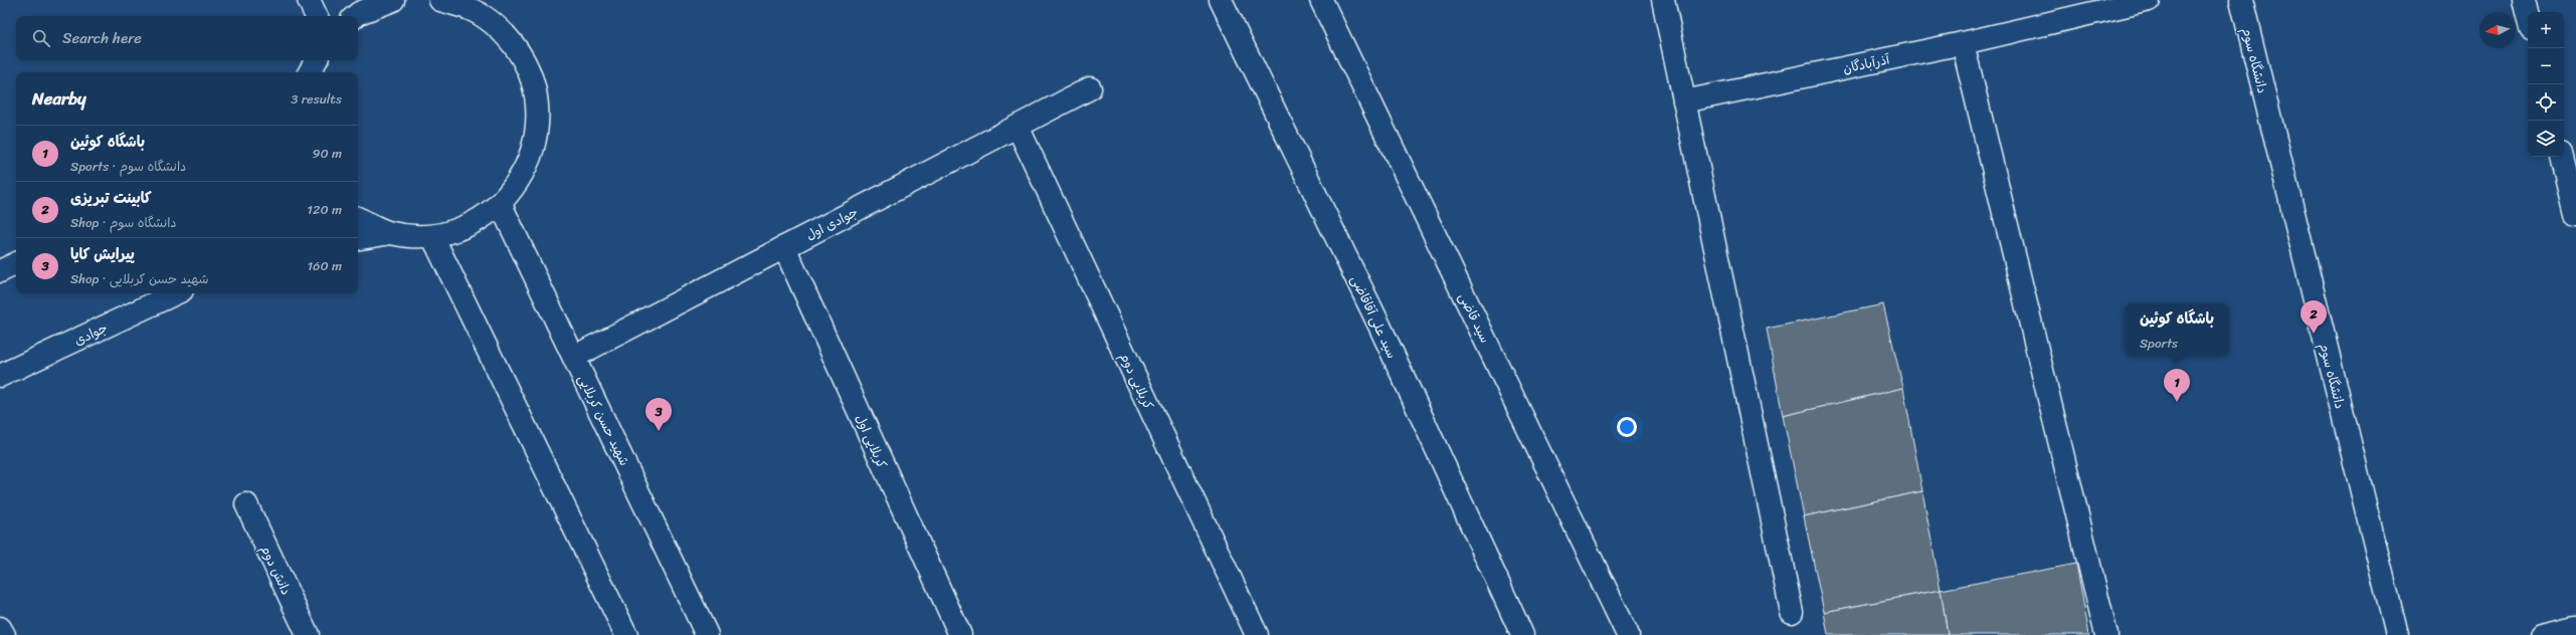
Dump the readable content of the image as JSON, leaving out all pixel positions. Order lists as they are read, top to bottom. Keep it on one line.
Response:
{"streets":{"street":["دانشگاه سوم","آذرآبادگان","جوادی اول","سید علی آقاقاضی","سید قاضی","جوادی","کربلایی دوم","شهید حسن کربلایی","کربلایی اول","دانش دوم"]},"crossings":[["جوادی اول","کربلایی دوم"],["جوادی اول","شهید حسن کربلایی"],["جوادی اول","کربلایی اول"]],"north":"left","page":{"map_buttons":["+","−"],"search":"Search here","heading":["Nearby","3 results"],"list":[{"mark":"1","name":"باشگاه کوئین","note":"Sports · دانشگاه سوم","value":"90 m"},{"mark":"2","name":"کابینت تبریزی","note":"Shop · دانشگاه سوم","value":"120 m"},{"mark":"3","name":"پیرایش کایا","note":"Shop · شهید حسن کربلایی","value":"160 m"}],"pins":["2","1","3"],"popup":["باشگاه کوئین","Sports"]}}
